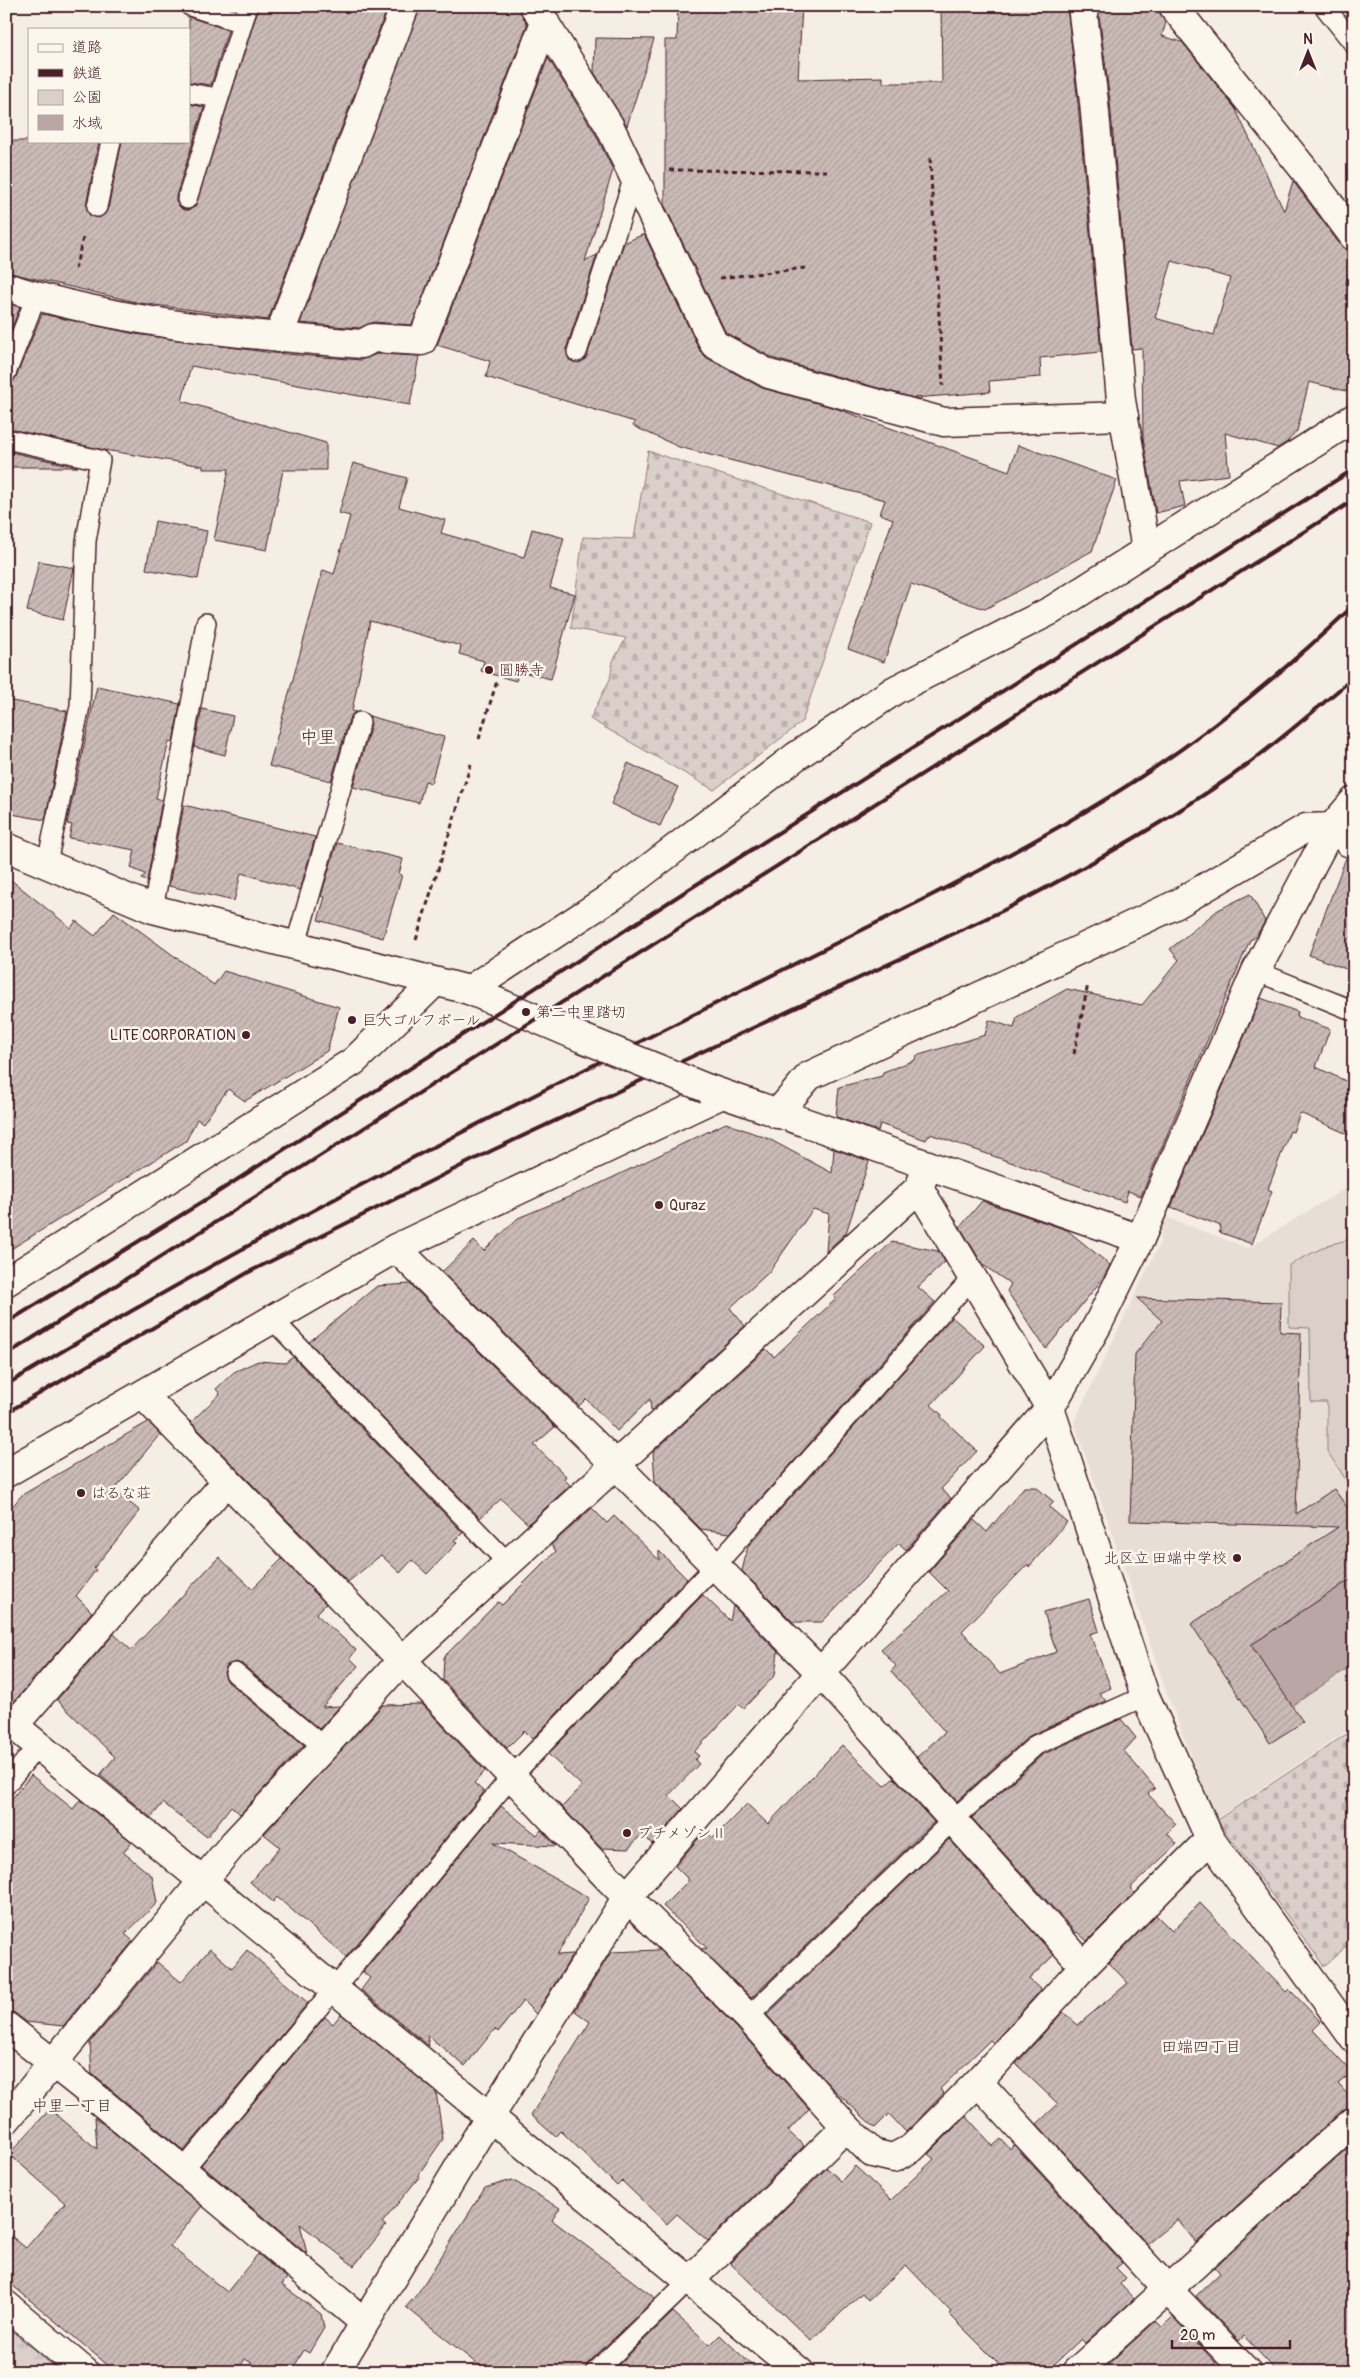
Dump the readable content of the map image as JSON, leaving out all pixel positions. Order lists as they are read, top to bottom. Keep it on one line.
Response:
{"districts":["中里","田端四丁目","中里一丁目"],"places":["圓勝寺","第二中里踏切","巨大ゴルフボール","LITE CORPORATION","Quraz","はるな荘","北区立 田端中学校","プチメゾンⅡ"],"legend":["道路","鉄道","公園","水域"],"scale_bar":"20 m","north":"top"}
